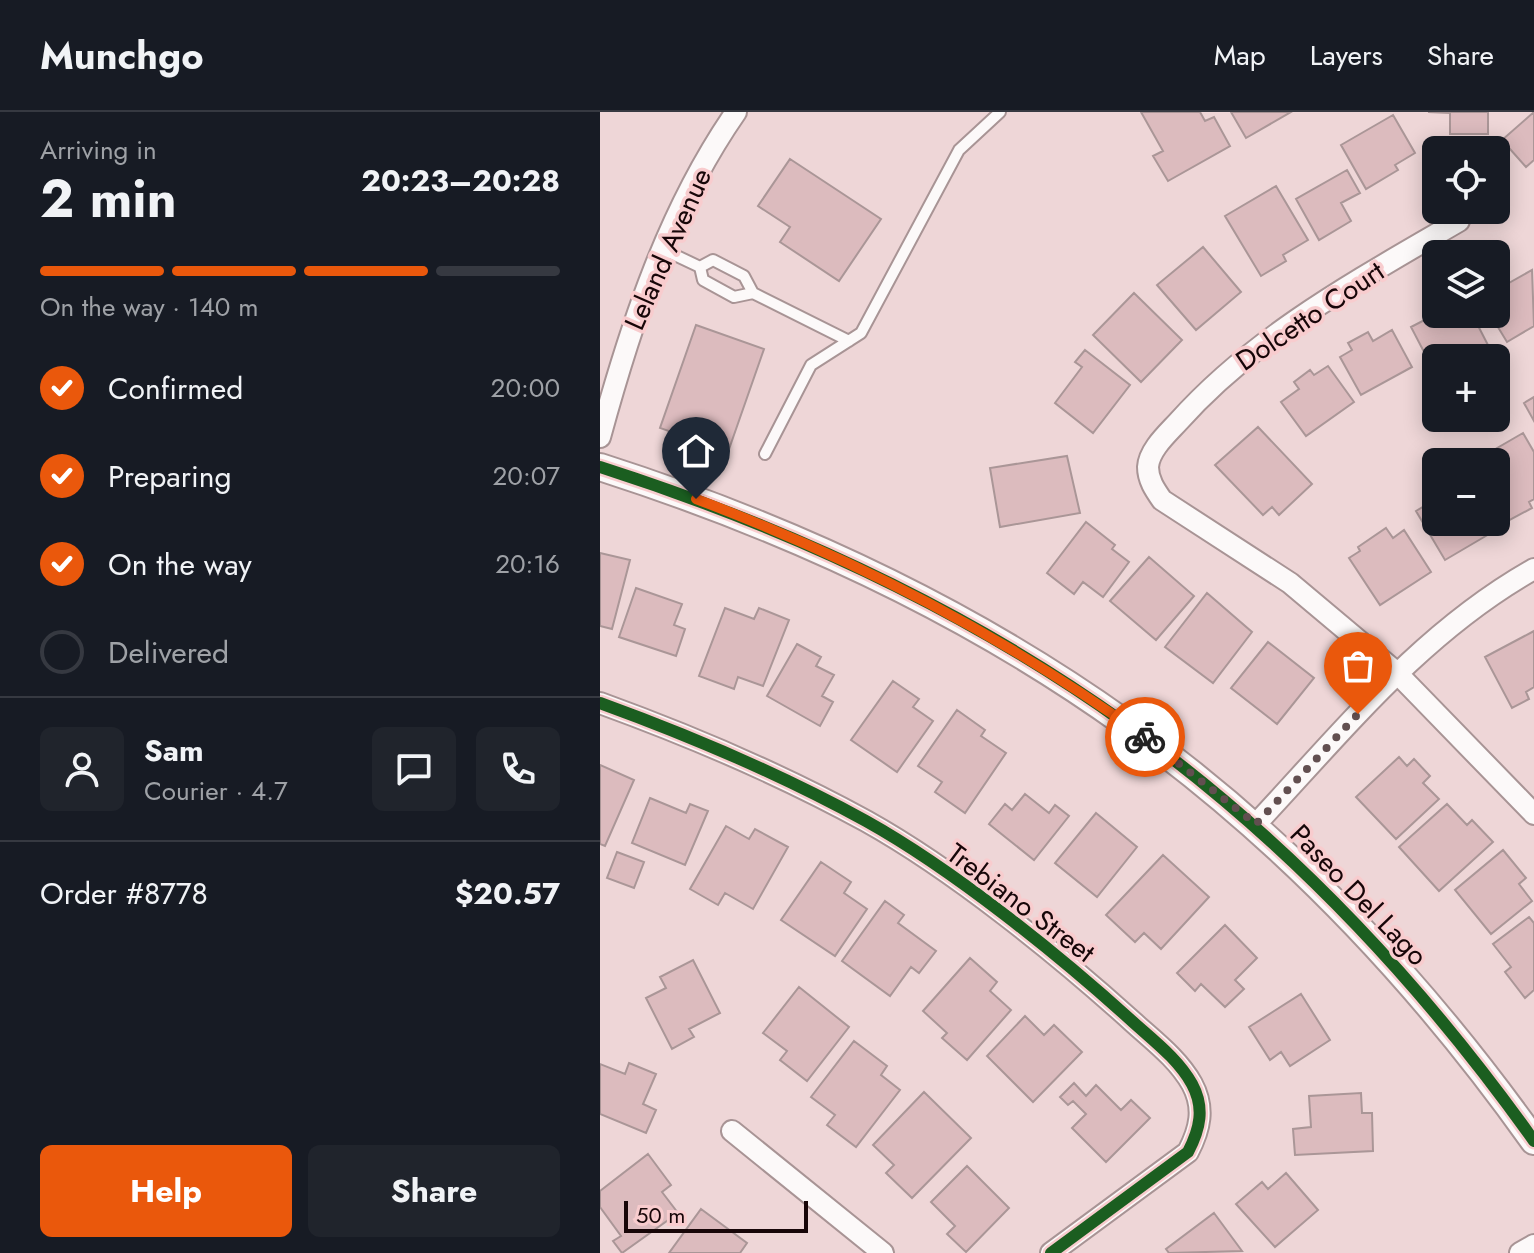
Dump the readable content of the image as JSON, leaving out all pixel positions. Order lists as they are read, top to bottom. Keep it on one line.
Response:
{"streets":{"street":["Leland Avenue","Dolcetto Court","Paseo Del Lago","Trebiano Street"]},"scale_bar":"50 m","page":{"header":"Munchgo","nav":["Map","Layers","Share"],"heading":["2 min","Arriving in","20:23–20:28"],"panel":["Sam","Courier · 4.7","Order #8778","$20.57"],"map_buttons":["+","−"],"bar":"On the way · 140 m","list":[["Confirmed","20:00"],["Preparing","20:07"],["On the way","20:16"],"Delivered"],"buttons":["Help","Share"],"scale":"50 m"}}
